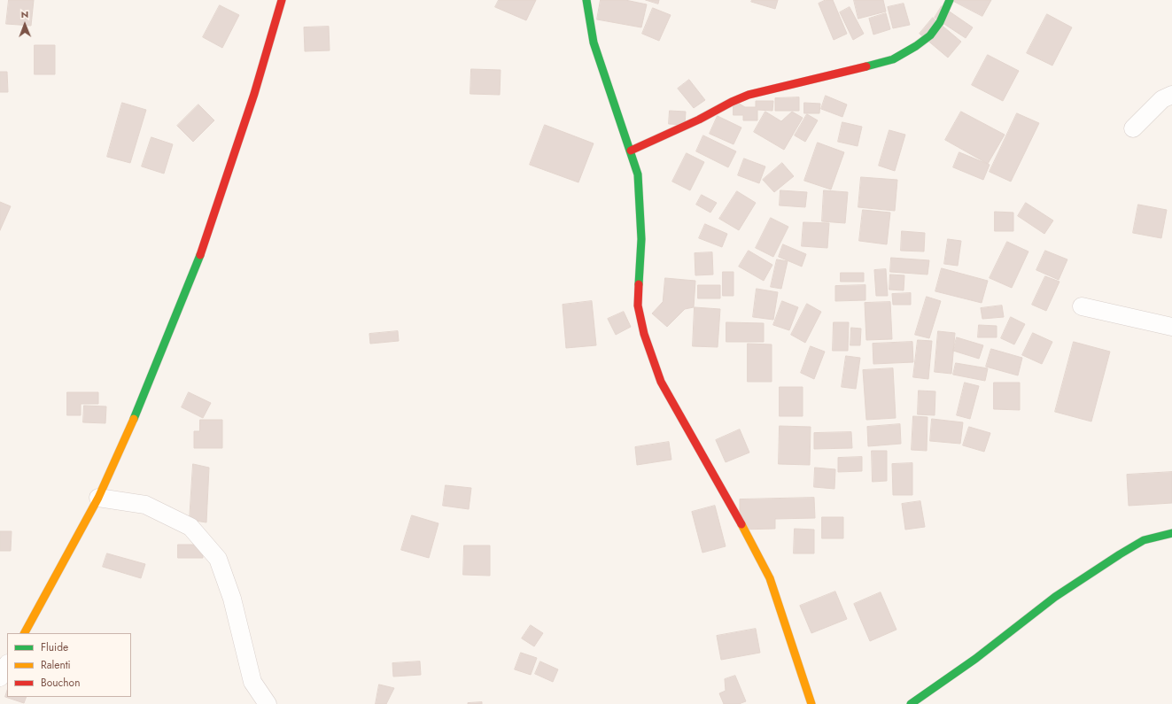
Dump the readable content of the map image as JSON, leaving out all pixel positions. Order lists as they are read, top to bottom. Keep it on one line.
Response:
{"legend":["Fluide","Ralenti","Bouchon"],"north":"top"}
